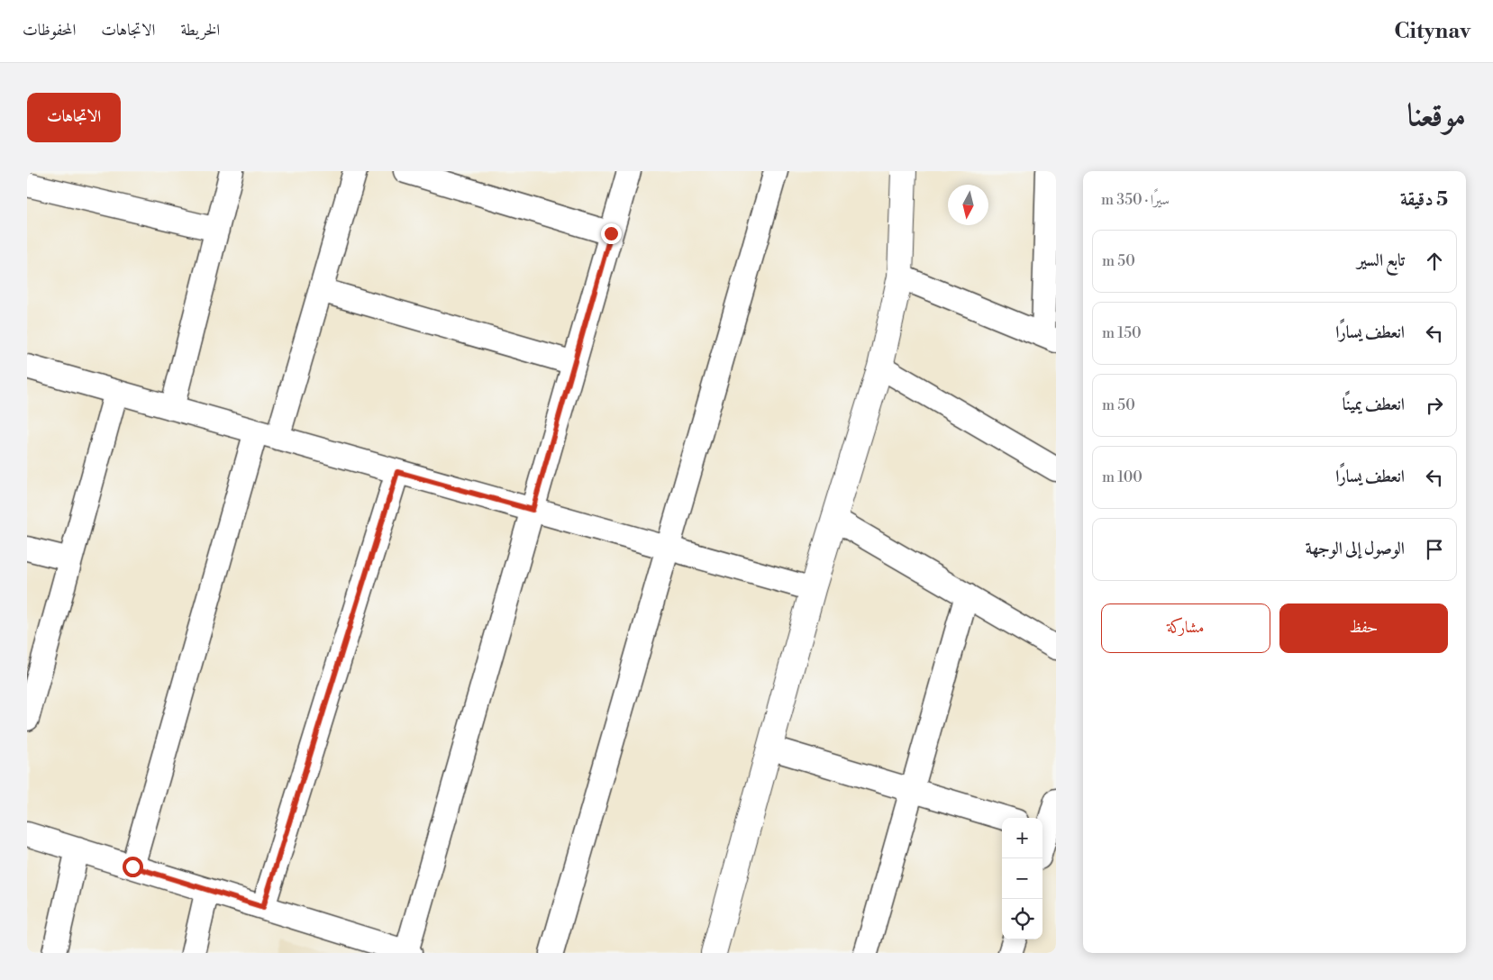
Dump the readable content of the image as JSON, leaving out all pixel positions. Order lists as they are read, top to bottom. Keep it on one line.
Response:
{"north":"bottom","page":{"header":"Citynav","nav":["الخريطة","الاتجاهات","المحفوظات"],"title":"موقعنا","buttons":["الاتجاهات",["حفظ","مشاركة"]],"heading":["5 دقيقة","سيرًا · 350 m"],"list":[["تابع السير","50 m"],["انعطف يسارًا","150 m"],["انعطف يمينًا","50 m"],["انعطف يسارًا","100 m"],"الوصول إلى الوجهة"],"map_buttons":["+","−"]}}
